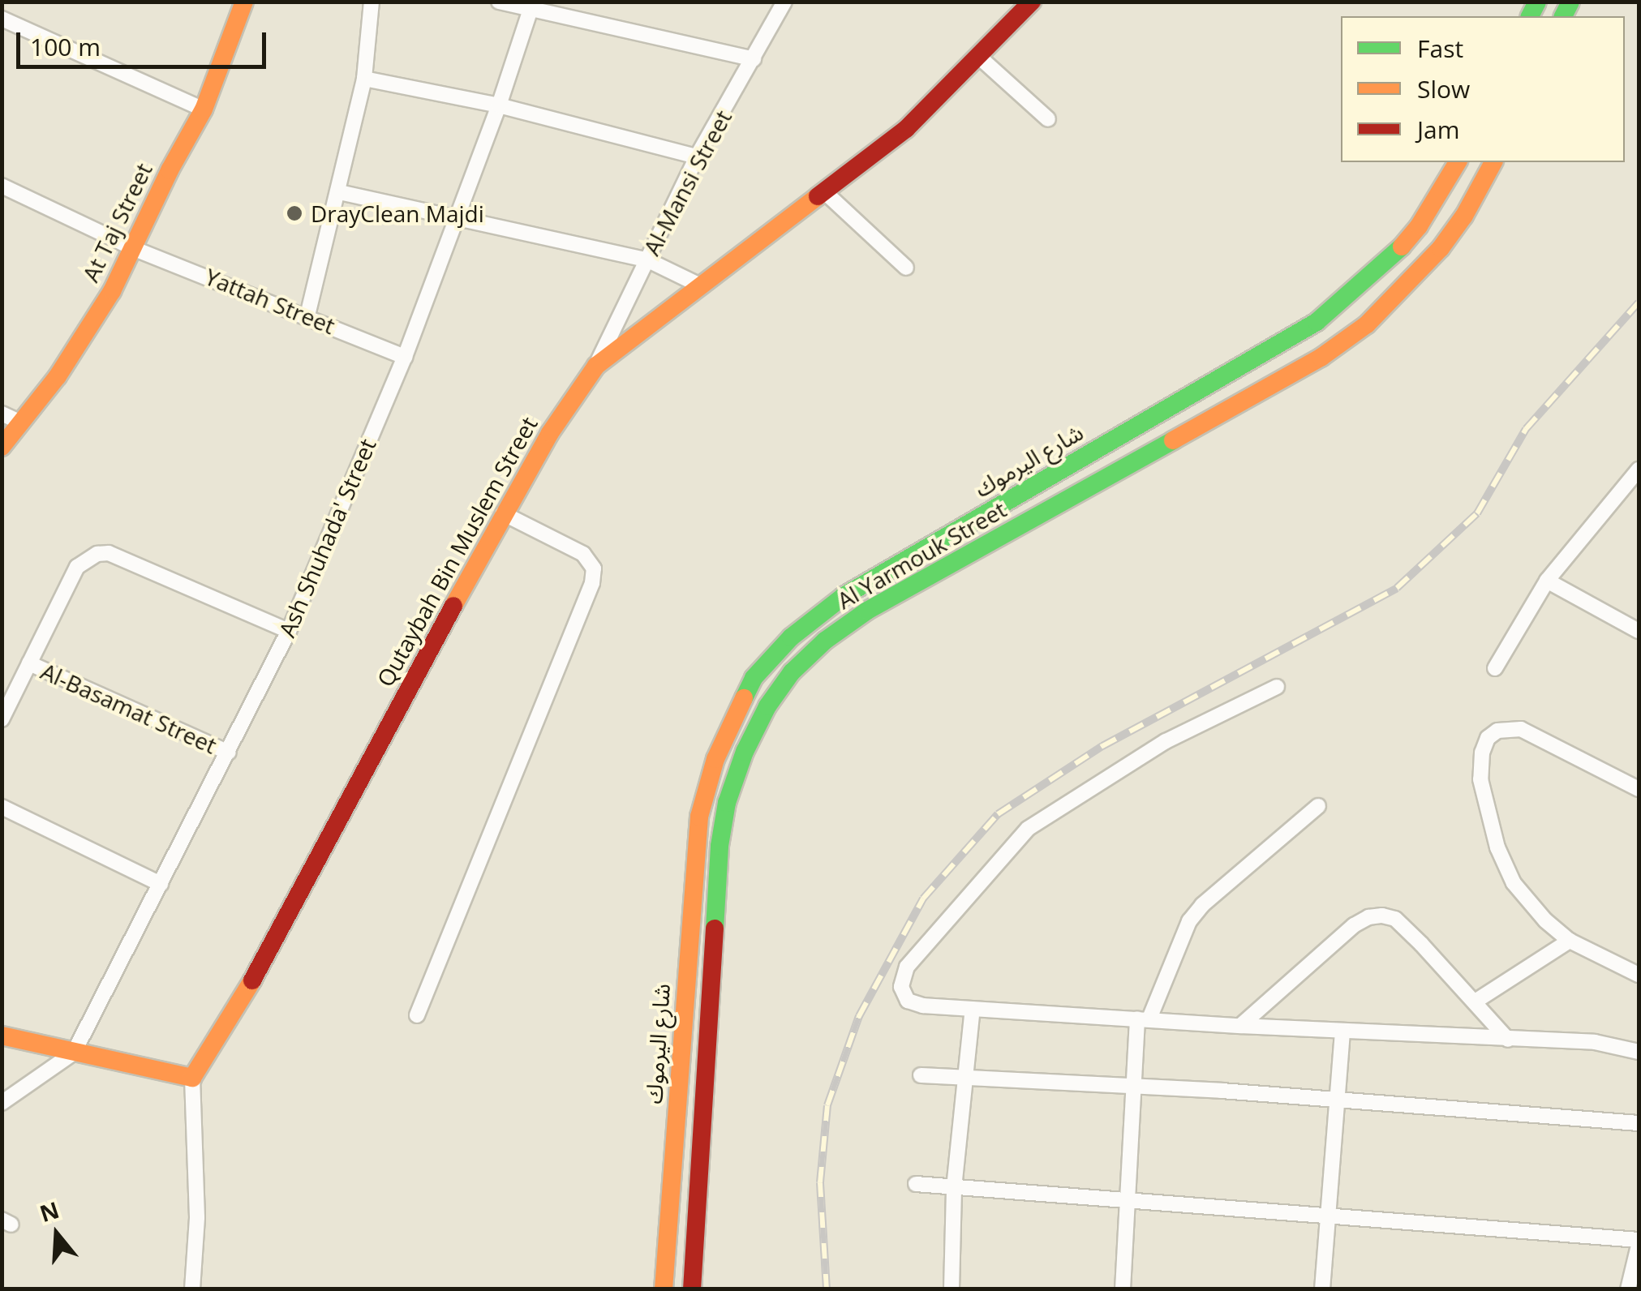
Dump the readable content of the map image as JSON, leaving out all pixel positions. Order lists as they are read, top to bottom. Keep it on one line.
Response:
{"streets":{"main road":["At Taj Street","شارع اليرموك","Qutaybah Bin Muslem Street","Al Yarmouk Street"],"street":["Al-Mansi Street","Yattah Street","Ash Shuhada' Street","Al-Basamat Street"]},"crossings":[["Al-Mansi Street","Qutaybah Bin Muslem Street"],["At Taj Street","Yattah Street"],["Yattah Street","Ash Shuhada' Street"],["Ash Shuhada' Street","Al-Basamat Street"]],"places":["DrayClean Majdi"],"legend":["Fast","Slow","Jam"],"scale_bar":"100 m","north":"top"}
